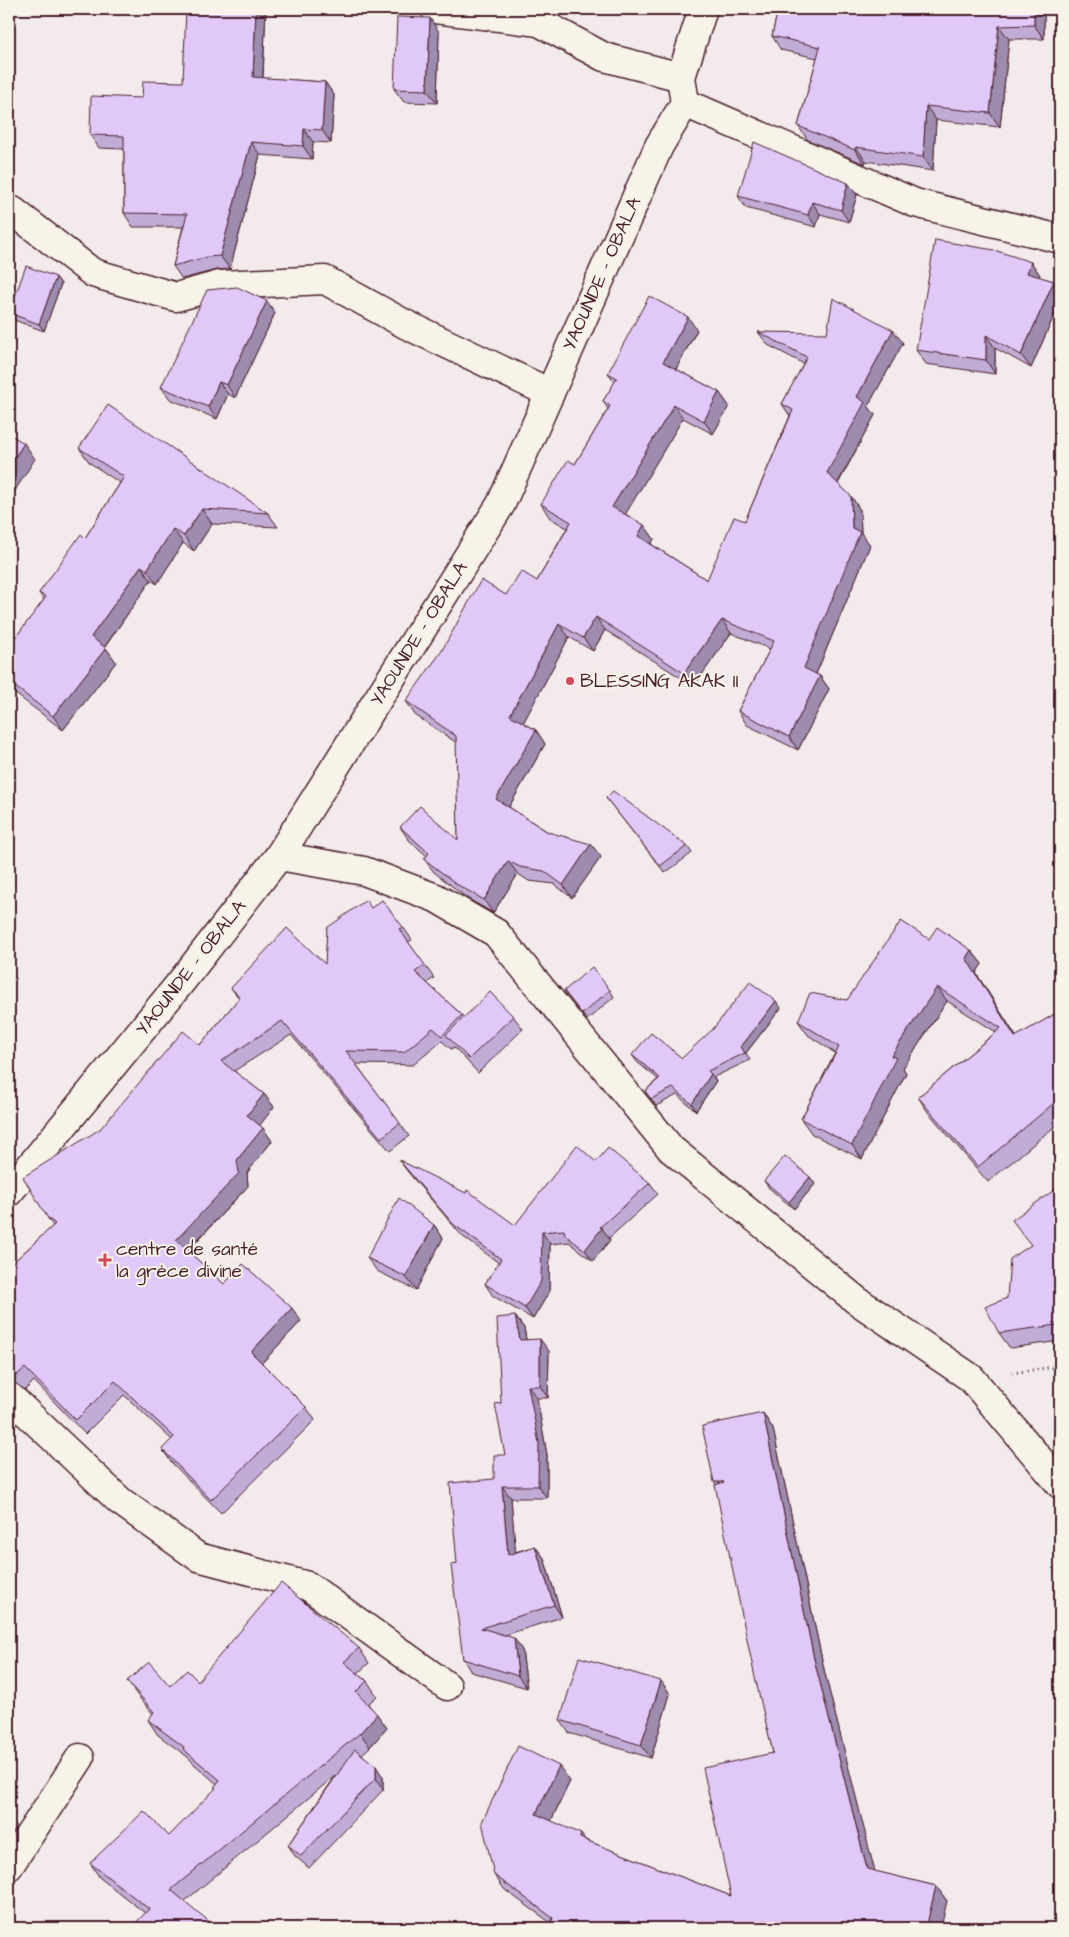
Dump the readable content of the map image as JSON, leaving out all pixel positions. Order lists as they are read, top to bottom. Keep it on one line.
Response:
{"streets":{"main road":["YAOUNDE - OBALA"]},"places":{"other":["BLESSING AKAK II"],"health":["centre de santé la gréce divine"]}}
